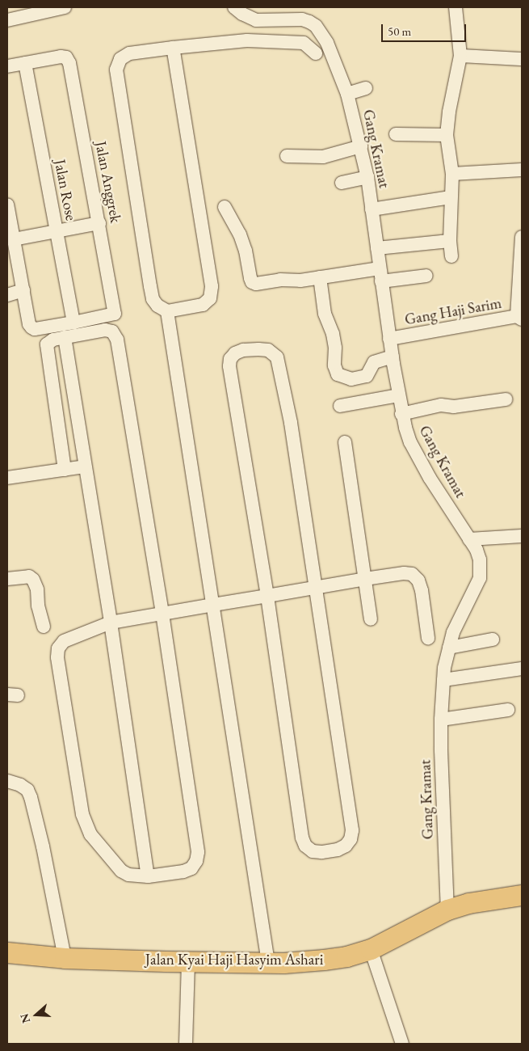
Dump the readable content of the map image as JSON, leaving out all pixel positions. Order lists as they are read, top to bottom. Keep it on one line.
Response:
{"streets":{"main road":["Jalan Kyai Haji Hasyim Ashari"],"street":["Gang Kramat","Jalan Anggrek","Jalan Rose","Gang Haji Sarim"]},"crossings":[["Gang Kramat","Gang Haji Sarim"],["Gang Kramat","Jalan Kyai Haji Hasyim Ashari"],["Jalan Anggrek","Jalan Rose"]],"scale_bar":"50 m","north":"left"}
